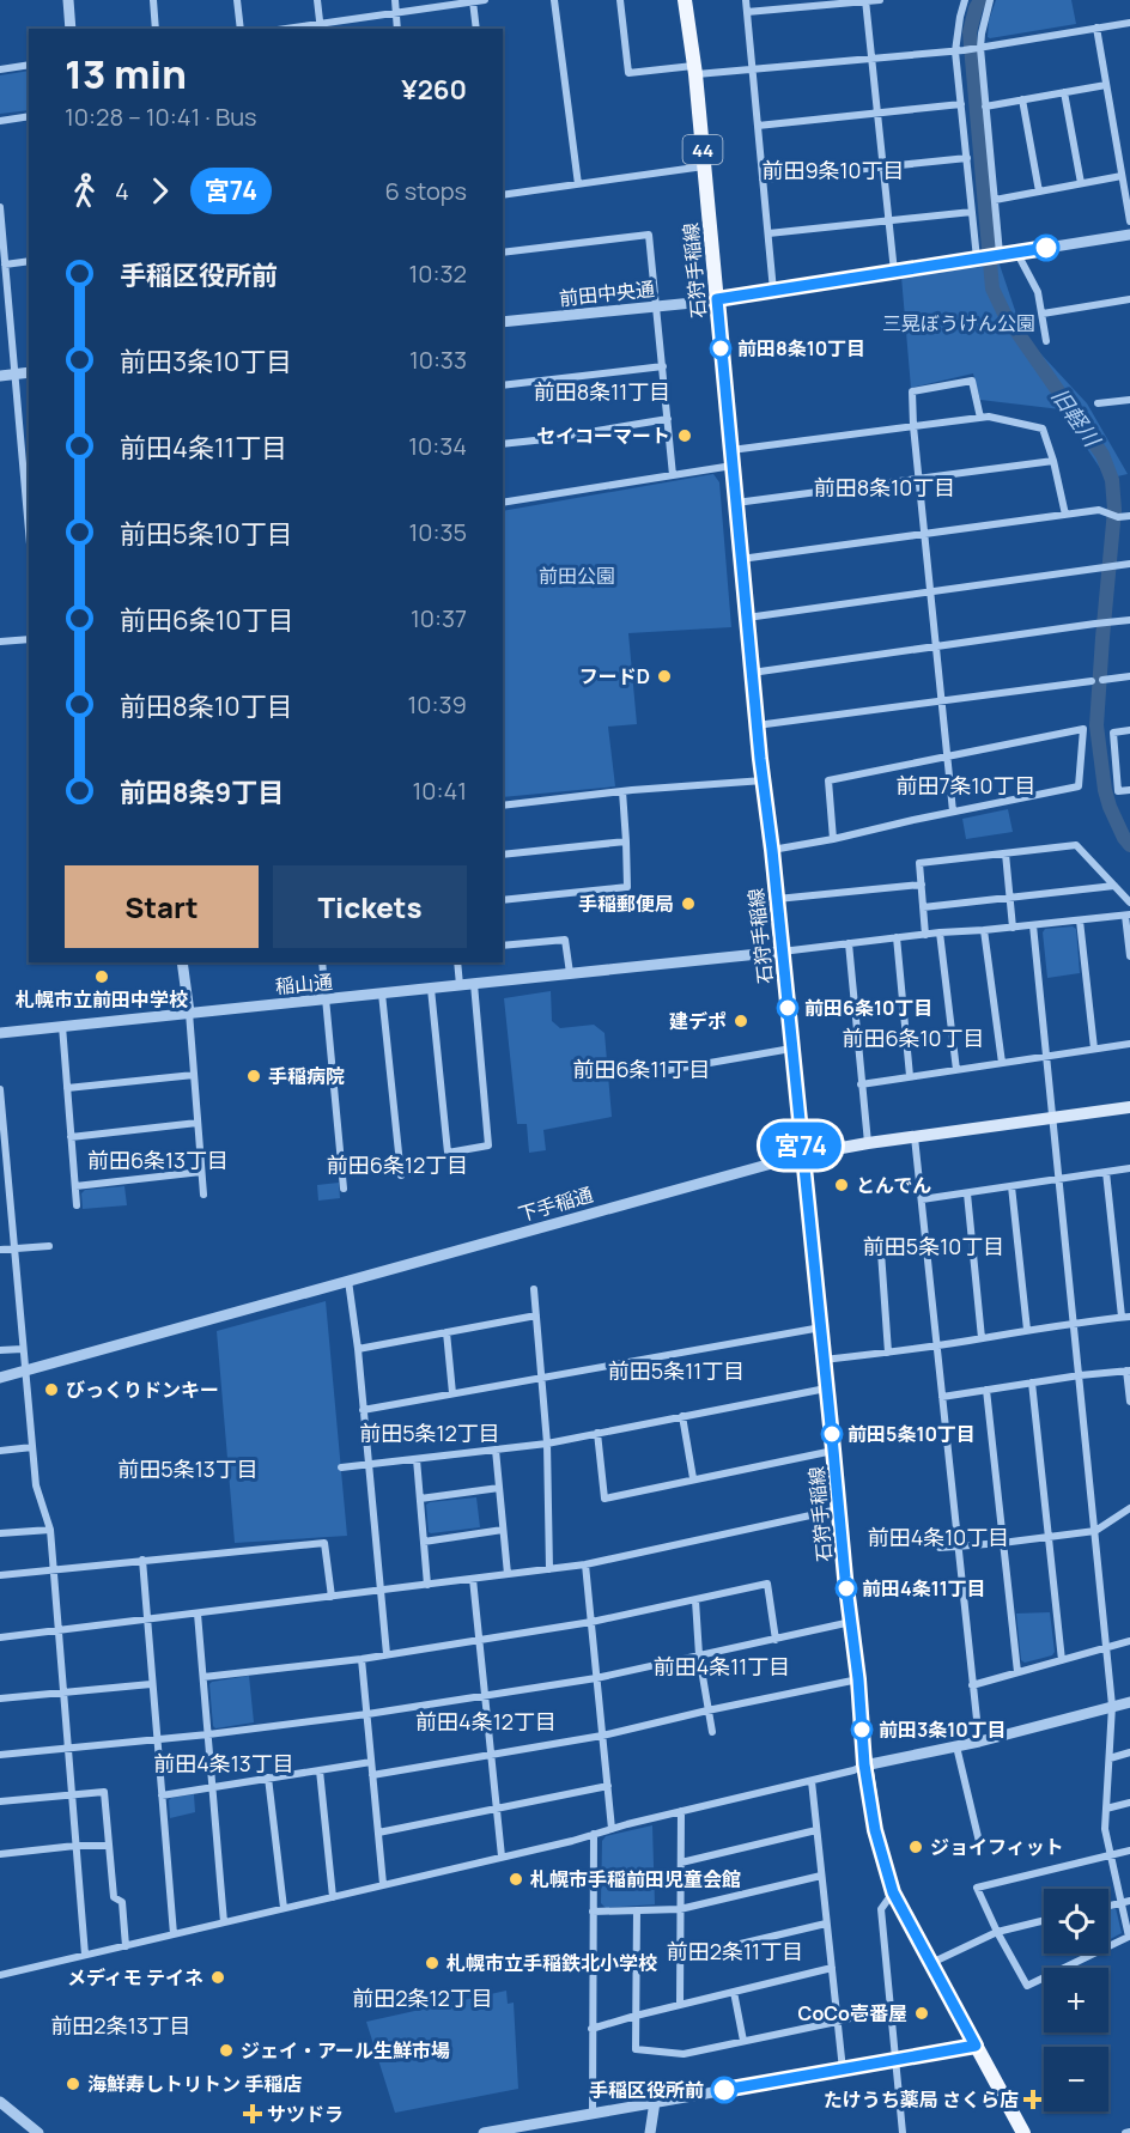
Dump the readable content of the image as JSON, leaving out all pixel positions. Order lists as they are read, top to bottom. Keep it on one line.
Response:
{"streets":{"main road":["44","石狩手稲線","下手稲通"],"street":["前田中央通","稲山通"]},"crossings":[["石狩手稲線","前田中央通"],["石狩手稲線","稲山通"],["石狩手稲線","下手稲通"]],"districts":["前田9条10丁目","前田8条11丁目","前田8条10丁目","前田7条10丁目","前田6条10丁目","前田6条11丁目","前田6条13丁目","前田6条12丁目","前田5条10丁目","前田5条11丁目","前田5条12丁目","前田5条13丁目","前田4条10丁目","前田4条11丁目","前田4条12丁目","前田4条13丁目","前田2条11丁目","前田2条12丁目","前田2条13丁目"],"water":["旧軽川"],"parks":["三晃ぼうけん公園","前田公園"],"places":{"other":["前田8条10丁目","セイコーマート","フードD","手稲郵便局","札幌市立前田中学校","前田6条10丁目","建デポ","手稲病院","とんでん","びっくりドンキー","前田5条10丁目","前田4条11丁目","前田3条10丁目","ジョイフィット","札幌市手稲前田児童会館","札幌市立手稲鉄北小学校","メディモ テイネ","CoCo壱番屋","ジェイ・アール生鮮市場","海鮮寿しトリトン 手稲店","手稲区役所前"],"health":["たけうち薬局 さくら店","サツドラ"]},"lines":["bus line 宮74"],"page":{"on_map":"宮74","heading":["13 min","10:28 – 10:41 · Bus","¥260"],"legs":["4","宮74","6 stops"],"list":[{"name":"手稲区役所前","value":"10:32"},{"name":"前田3条10丁目","value":"10:33"},{"name":"前田4条11丁目","value":"10:34"},{"name":"前田5条10丁目","value":"10:35"},{"name":"前田6条10丁目","value":"10:37"},{"name":"前田8条10丁目","value":"10:39"},{"name":"前田8条9丁目","value":"10:41"}],"buttons":["Start","Tickets"],"map_buttons":["+","−"]}}
